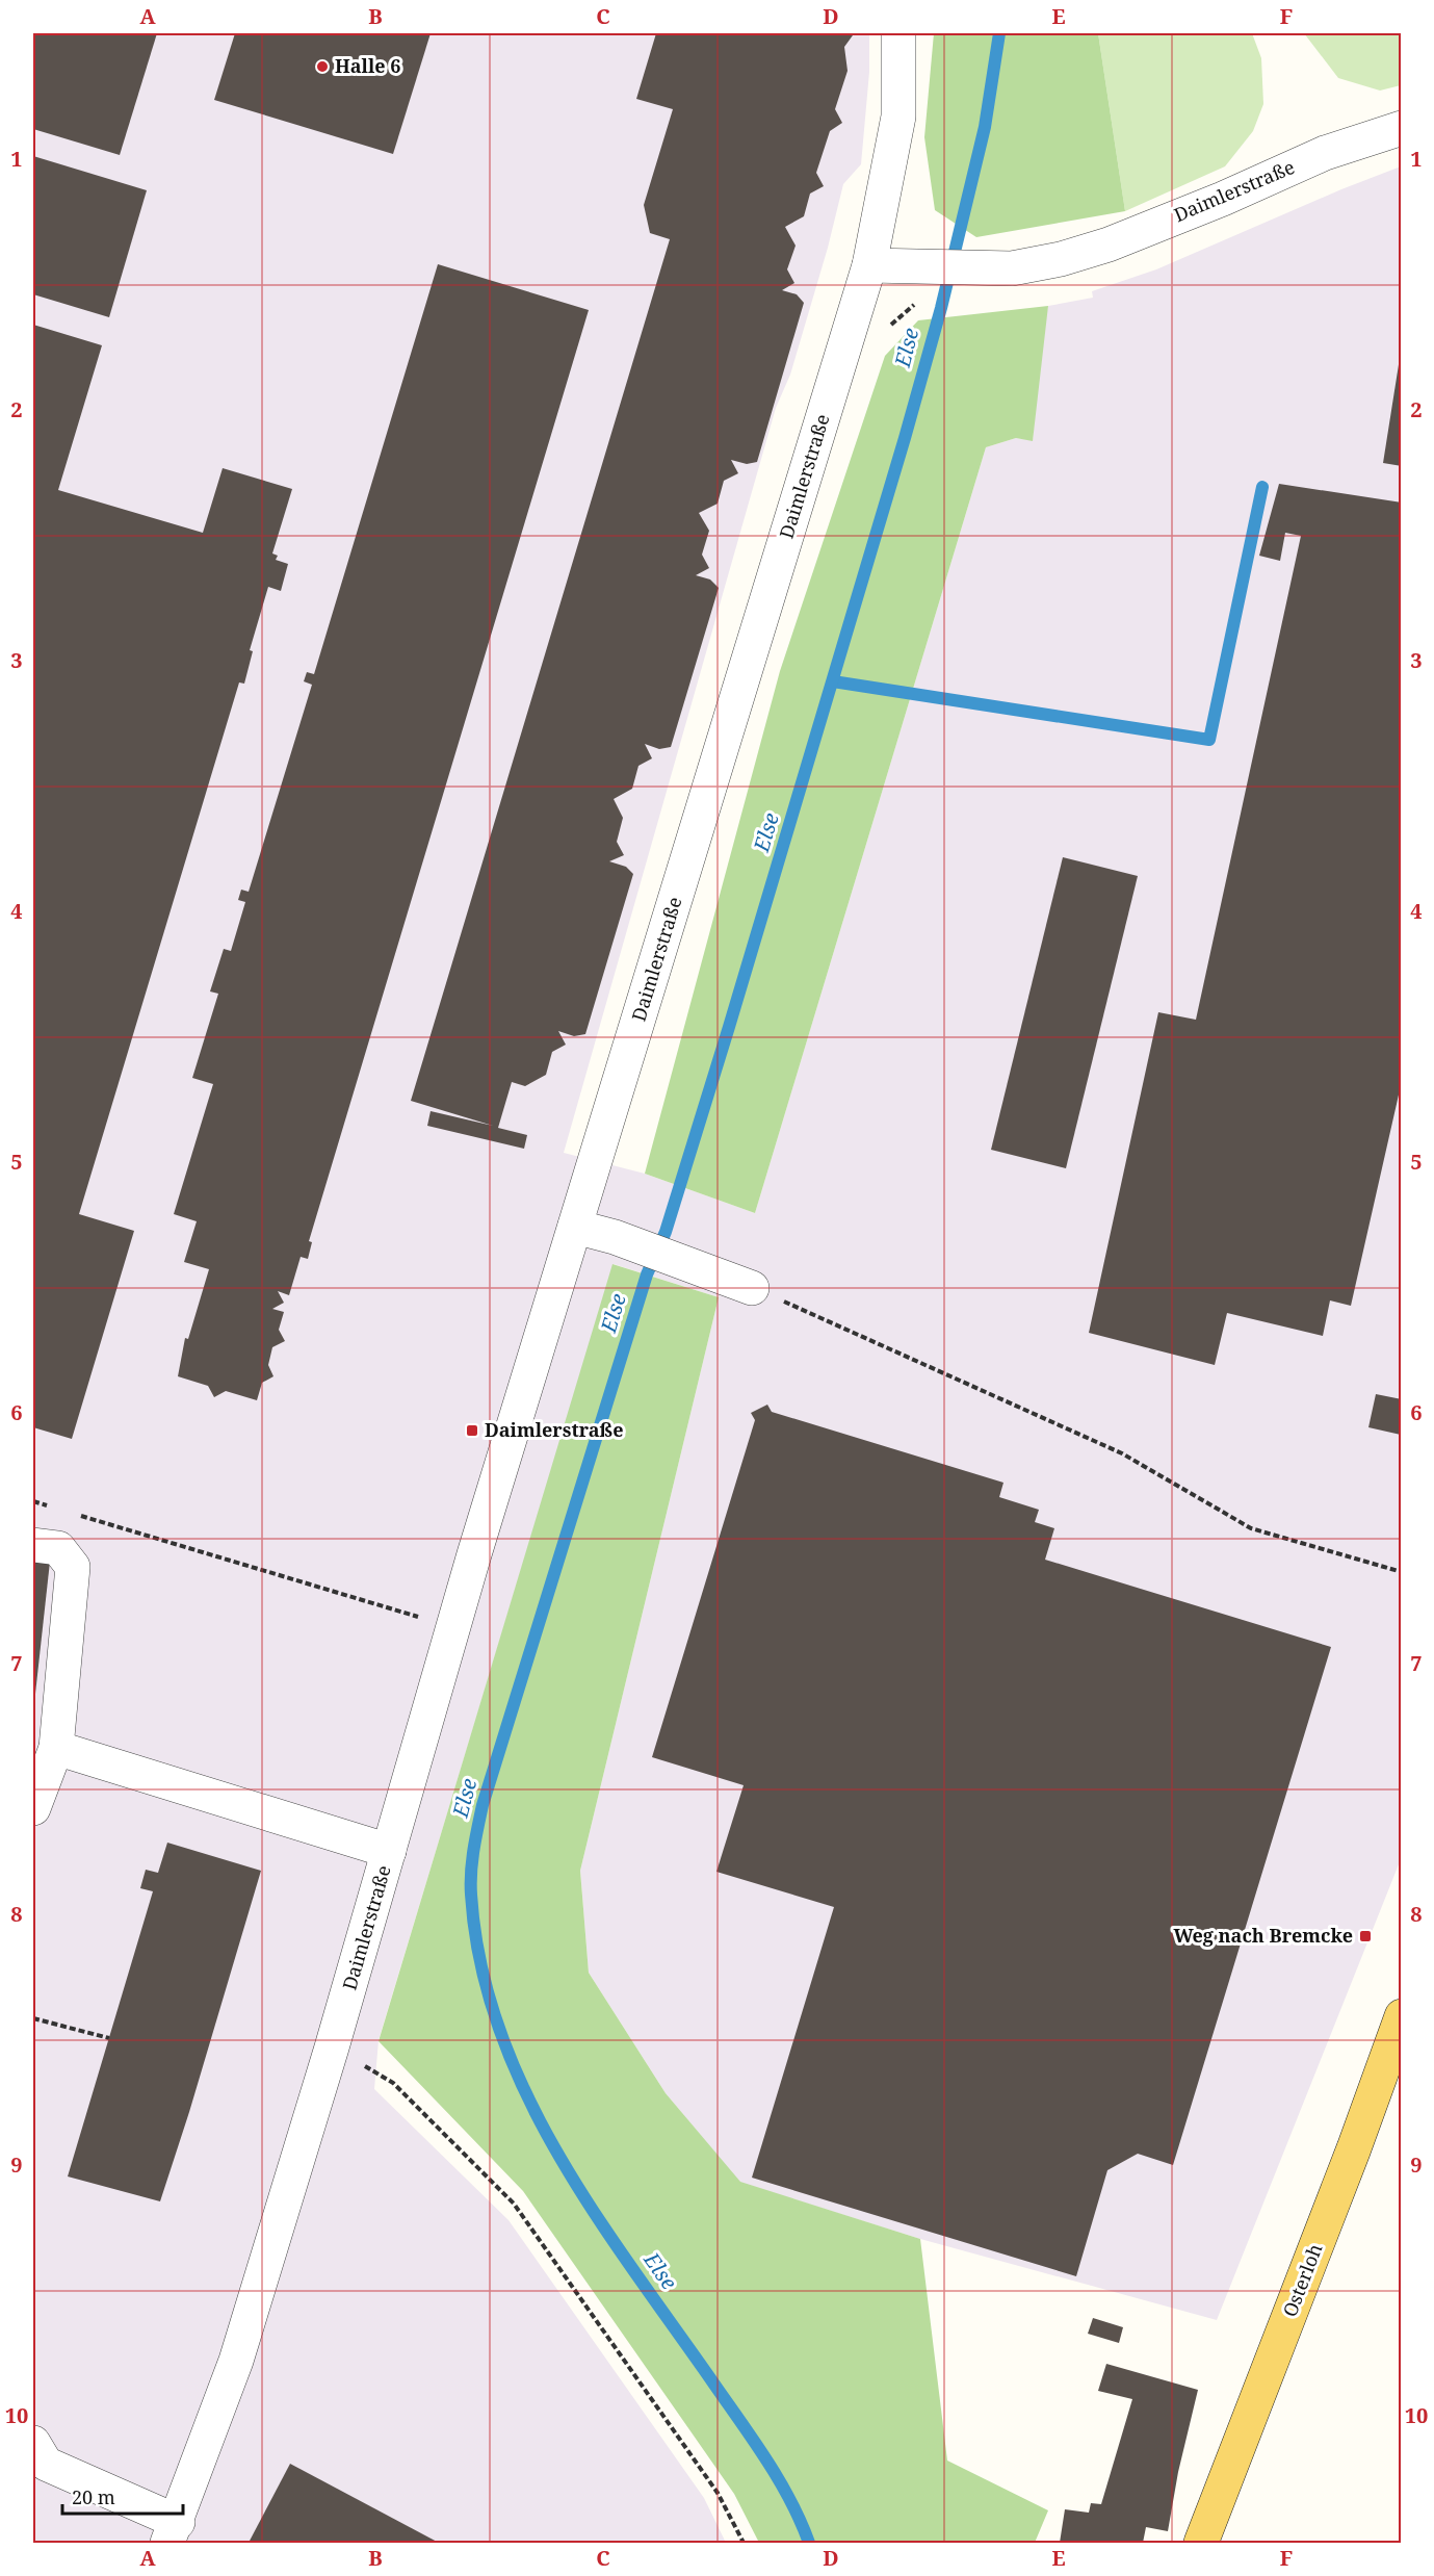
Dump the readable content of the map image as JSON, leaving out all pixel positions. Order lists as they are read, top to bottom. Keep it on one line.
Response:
{"streets":{"main road":["Osterloh"],"street":["Daimlerstraße"]},"water":["Else"],"places":{"other":["Halle 6"],"transit":["Daimlerstraße","Weg nach Bremcke"]},"scale_bar":"20 m","grid":{"columns":["A","B","C","D","E","F"],"rows":["1","2","3","4","5","6","7","8","9","10"]}}
